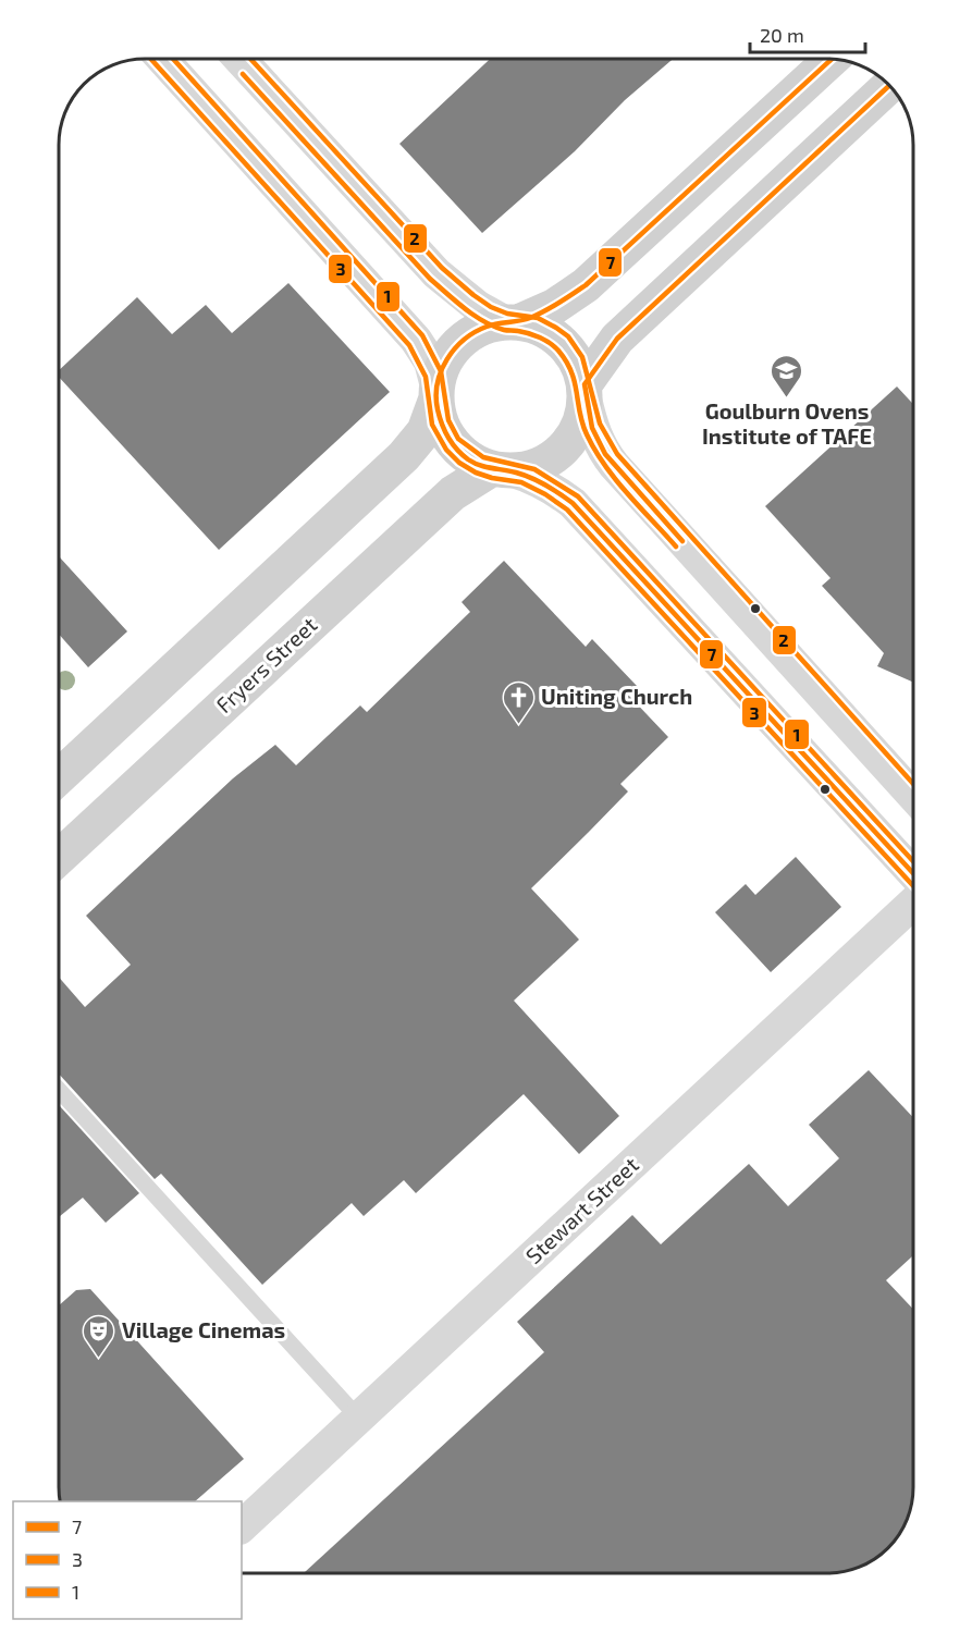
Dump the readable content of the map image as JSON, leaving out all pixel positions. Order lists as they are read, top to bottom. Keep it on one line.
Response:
{"streets":{"street":["Fryers Street","Stewart Street"]},"places":{"school or university":["Goulburn Ovens Institute of TAFE"],"church":["Uniting Church"],"theatre":["Village Cinemas"]},"lines":["transit line 7","transit line 3","transit line 1","transit line 2"],"legend":["7","3","1"],"scale_bar":"20 m"}
